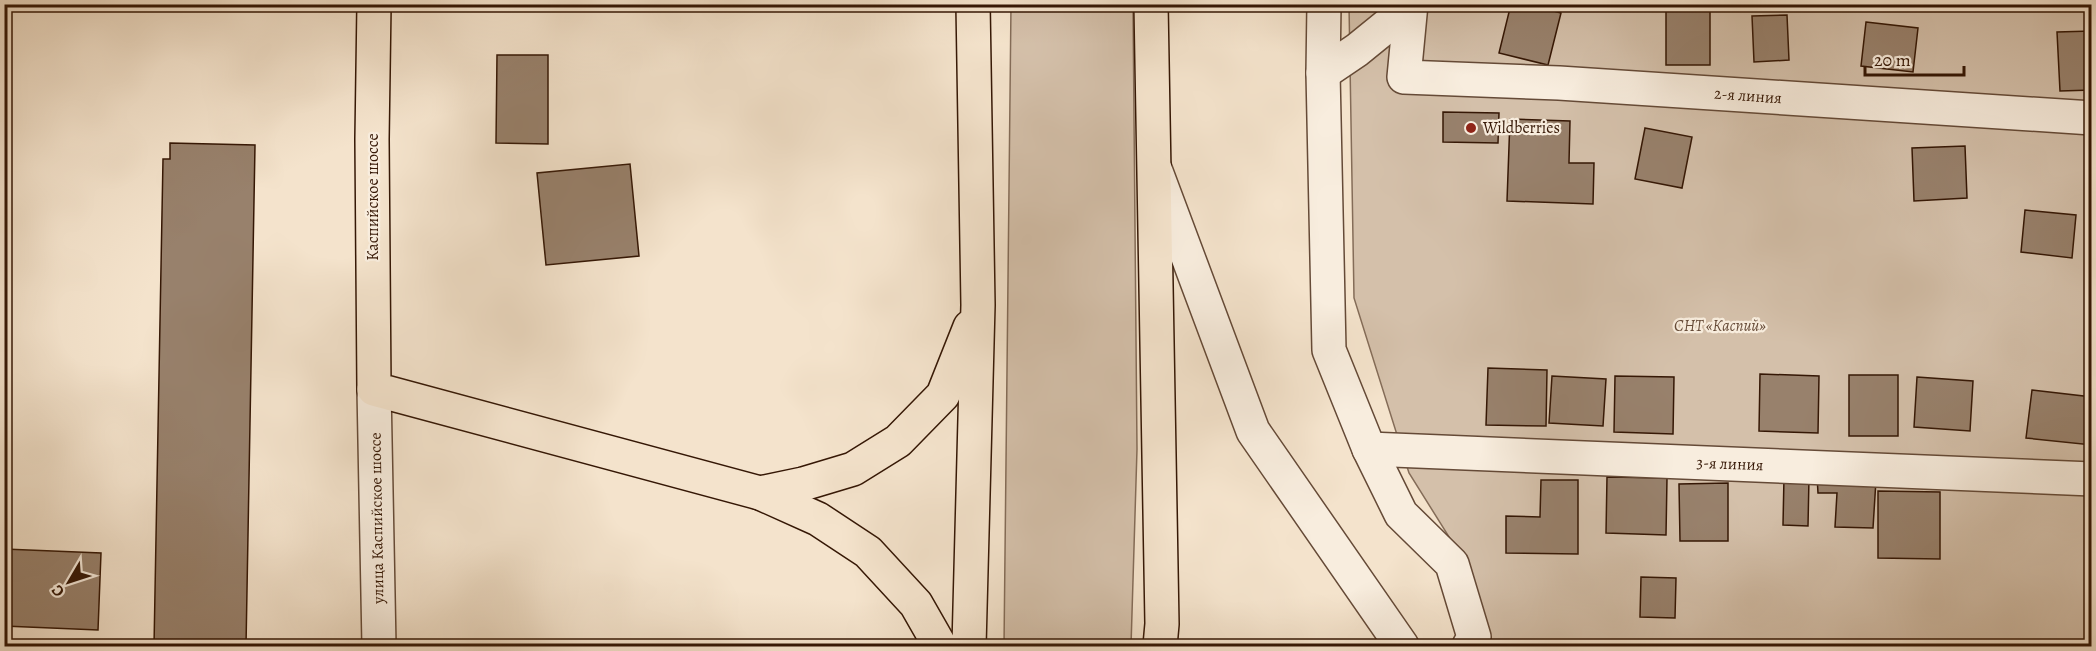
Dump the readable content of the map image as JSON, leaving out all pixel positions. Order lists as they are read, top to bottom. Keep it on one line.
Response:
{"streets":{"main road":["Каспийское шоссе"],"street":["2-я линия","3-я линия","улица Каспийское шоссе"]},"crossings":[["Каспийское шоссе","улица Каспийское шоссе"]],"parks":["СНТ «Каспий»"],"places":["Wildberries"],"scale_bar":"20 m","north":"bottom left"}
